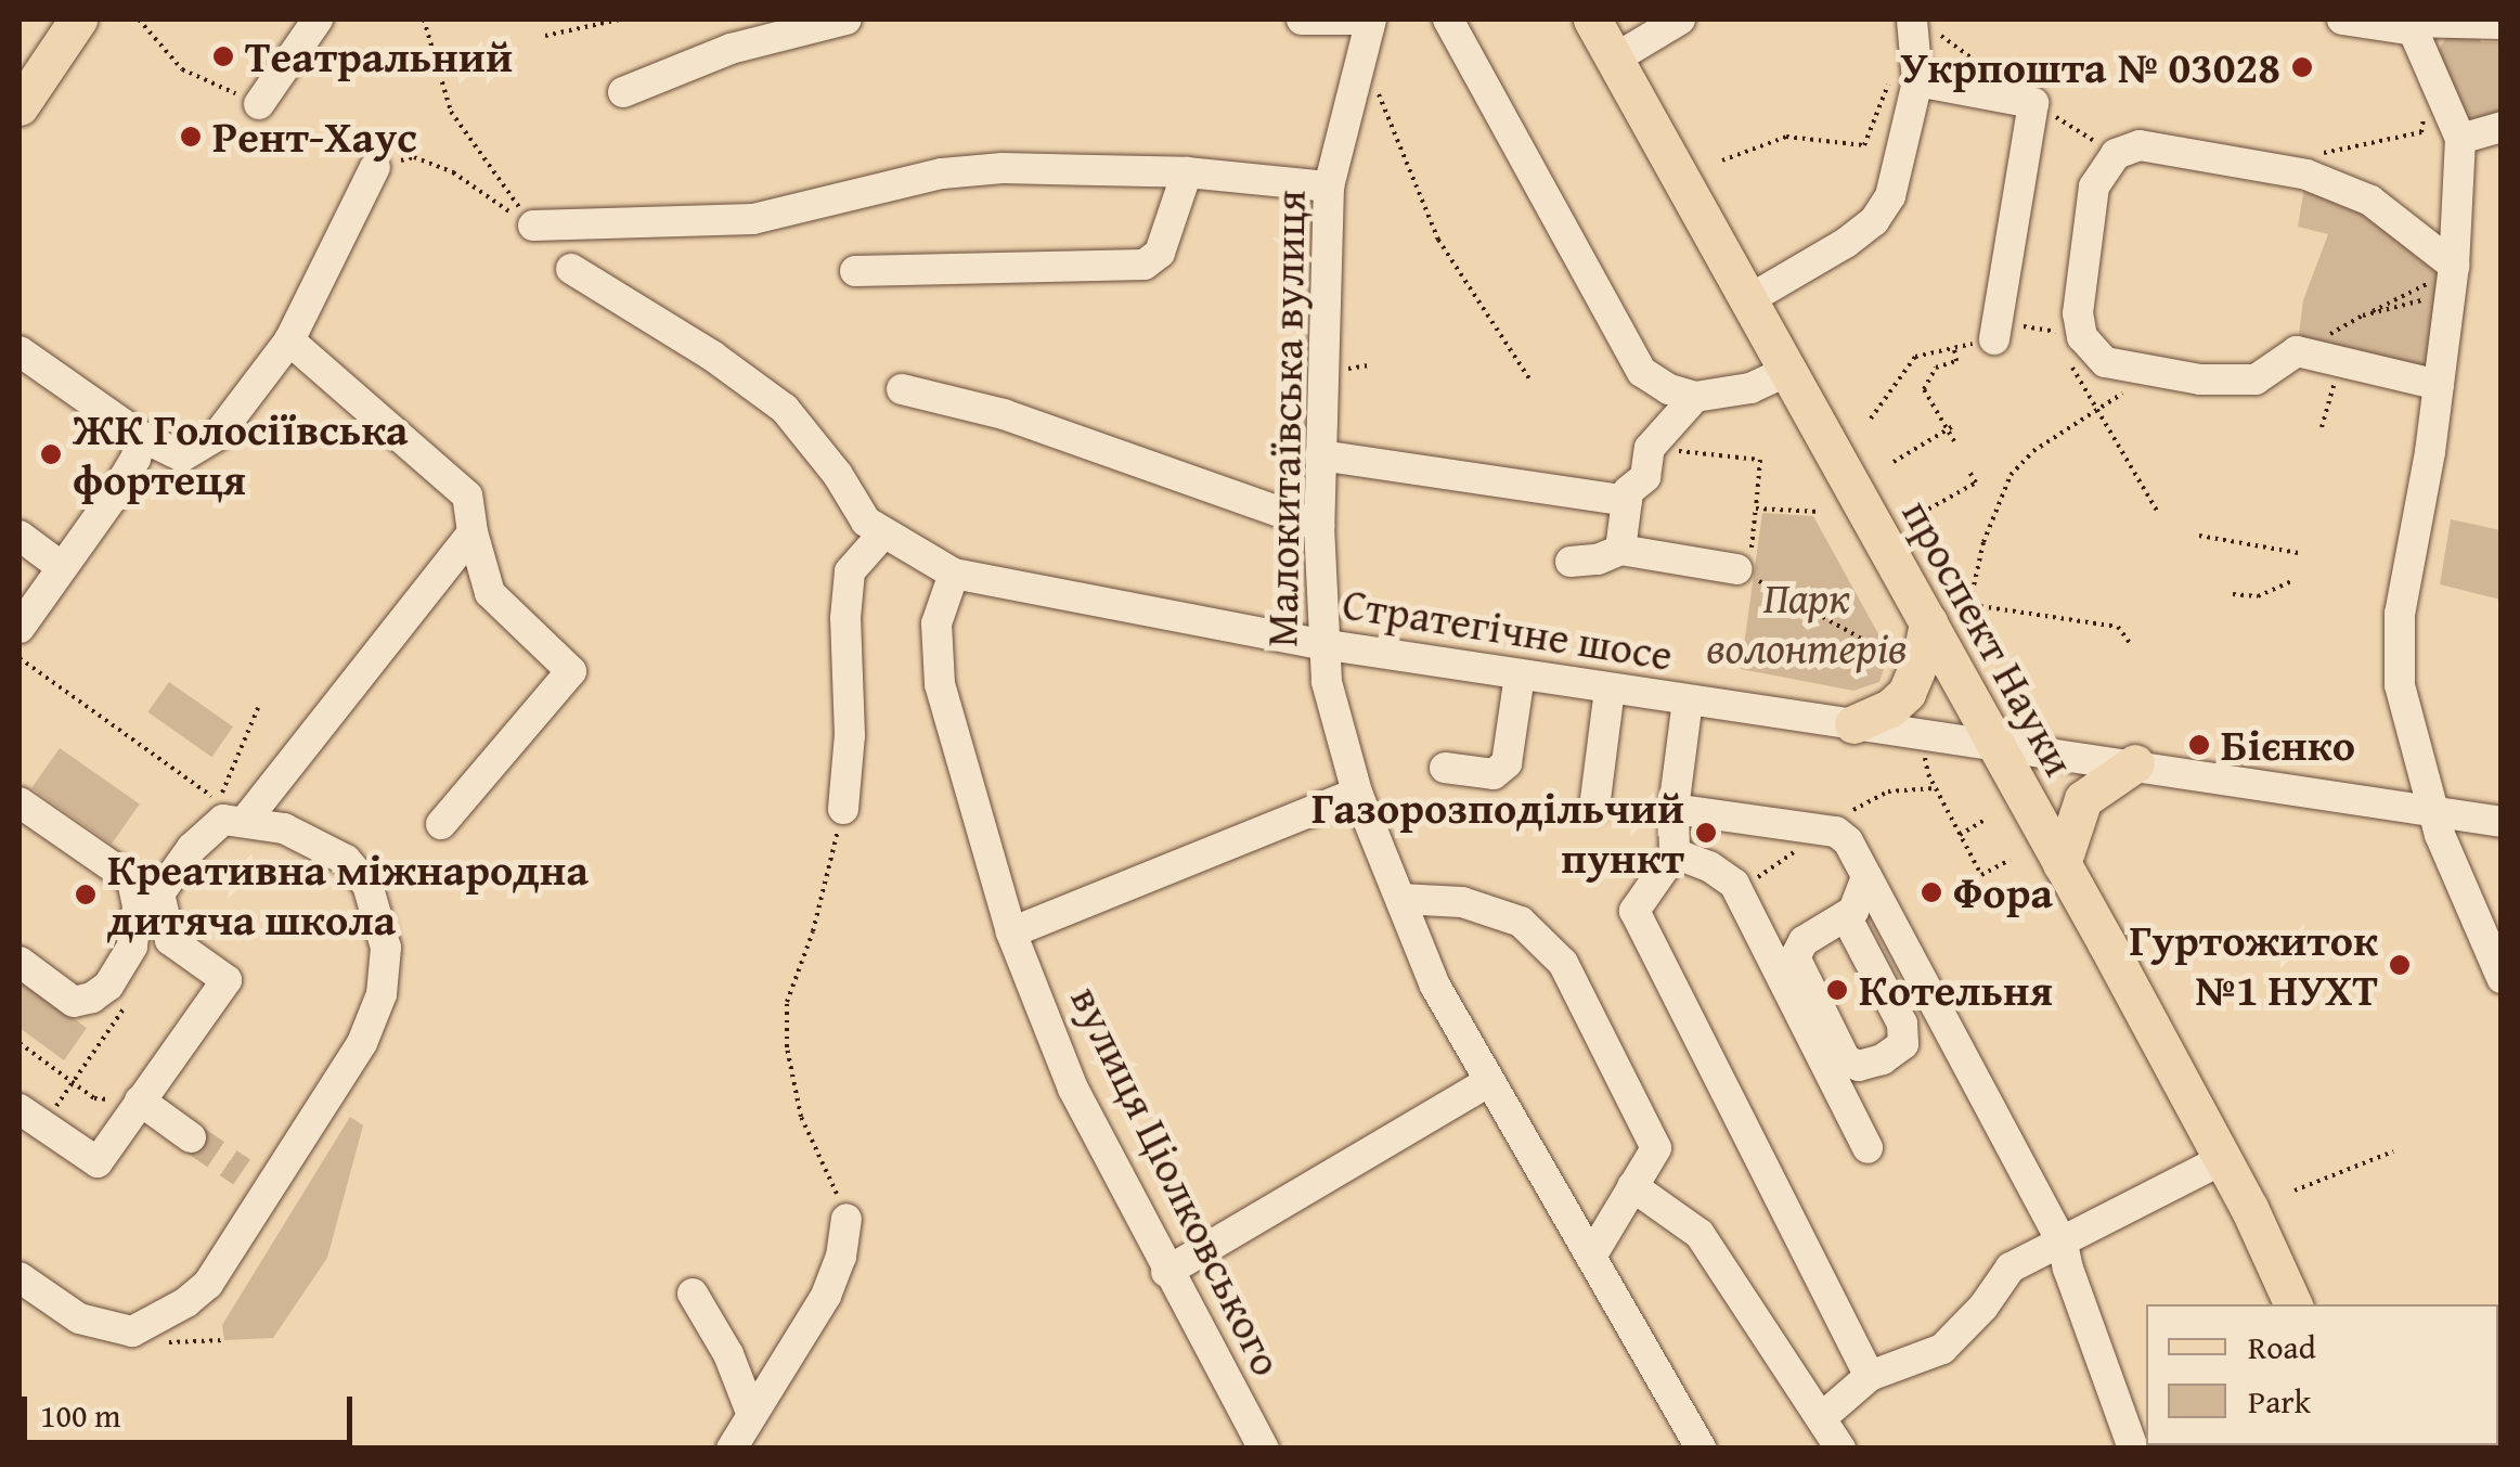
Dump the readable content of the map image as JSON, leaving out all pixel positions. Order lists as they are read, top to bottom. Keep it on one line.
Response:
{"streets":{"main road":["проспект Науки"],"street":["Малокитаївська вулиця","Стратегічне шосе","вулиця Ціолковського"]},"crossings":[["Малокитаївська вулиця","Стратегічне шосе"],["Стратегічне шосе","проспект Науки"],["Стратегічне шосе","вулиця Ціолковського"]],"parks":["Парк волонтерів"],"places":["Театральний","Укрпошта № 03028","Рент-Хаус","ЖК Голосіївська фортеця","Бієнко","Газорозподільчий пункт","Фора","Креативна міжнародна дитяча школа","Гуртожиток №1 НУХТ","Котельня"],"legend":["Road","Park"],"scale_bar":"100 m"}
